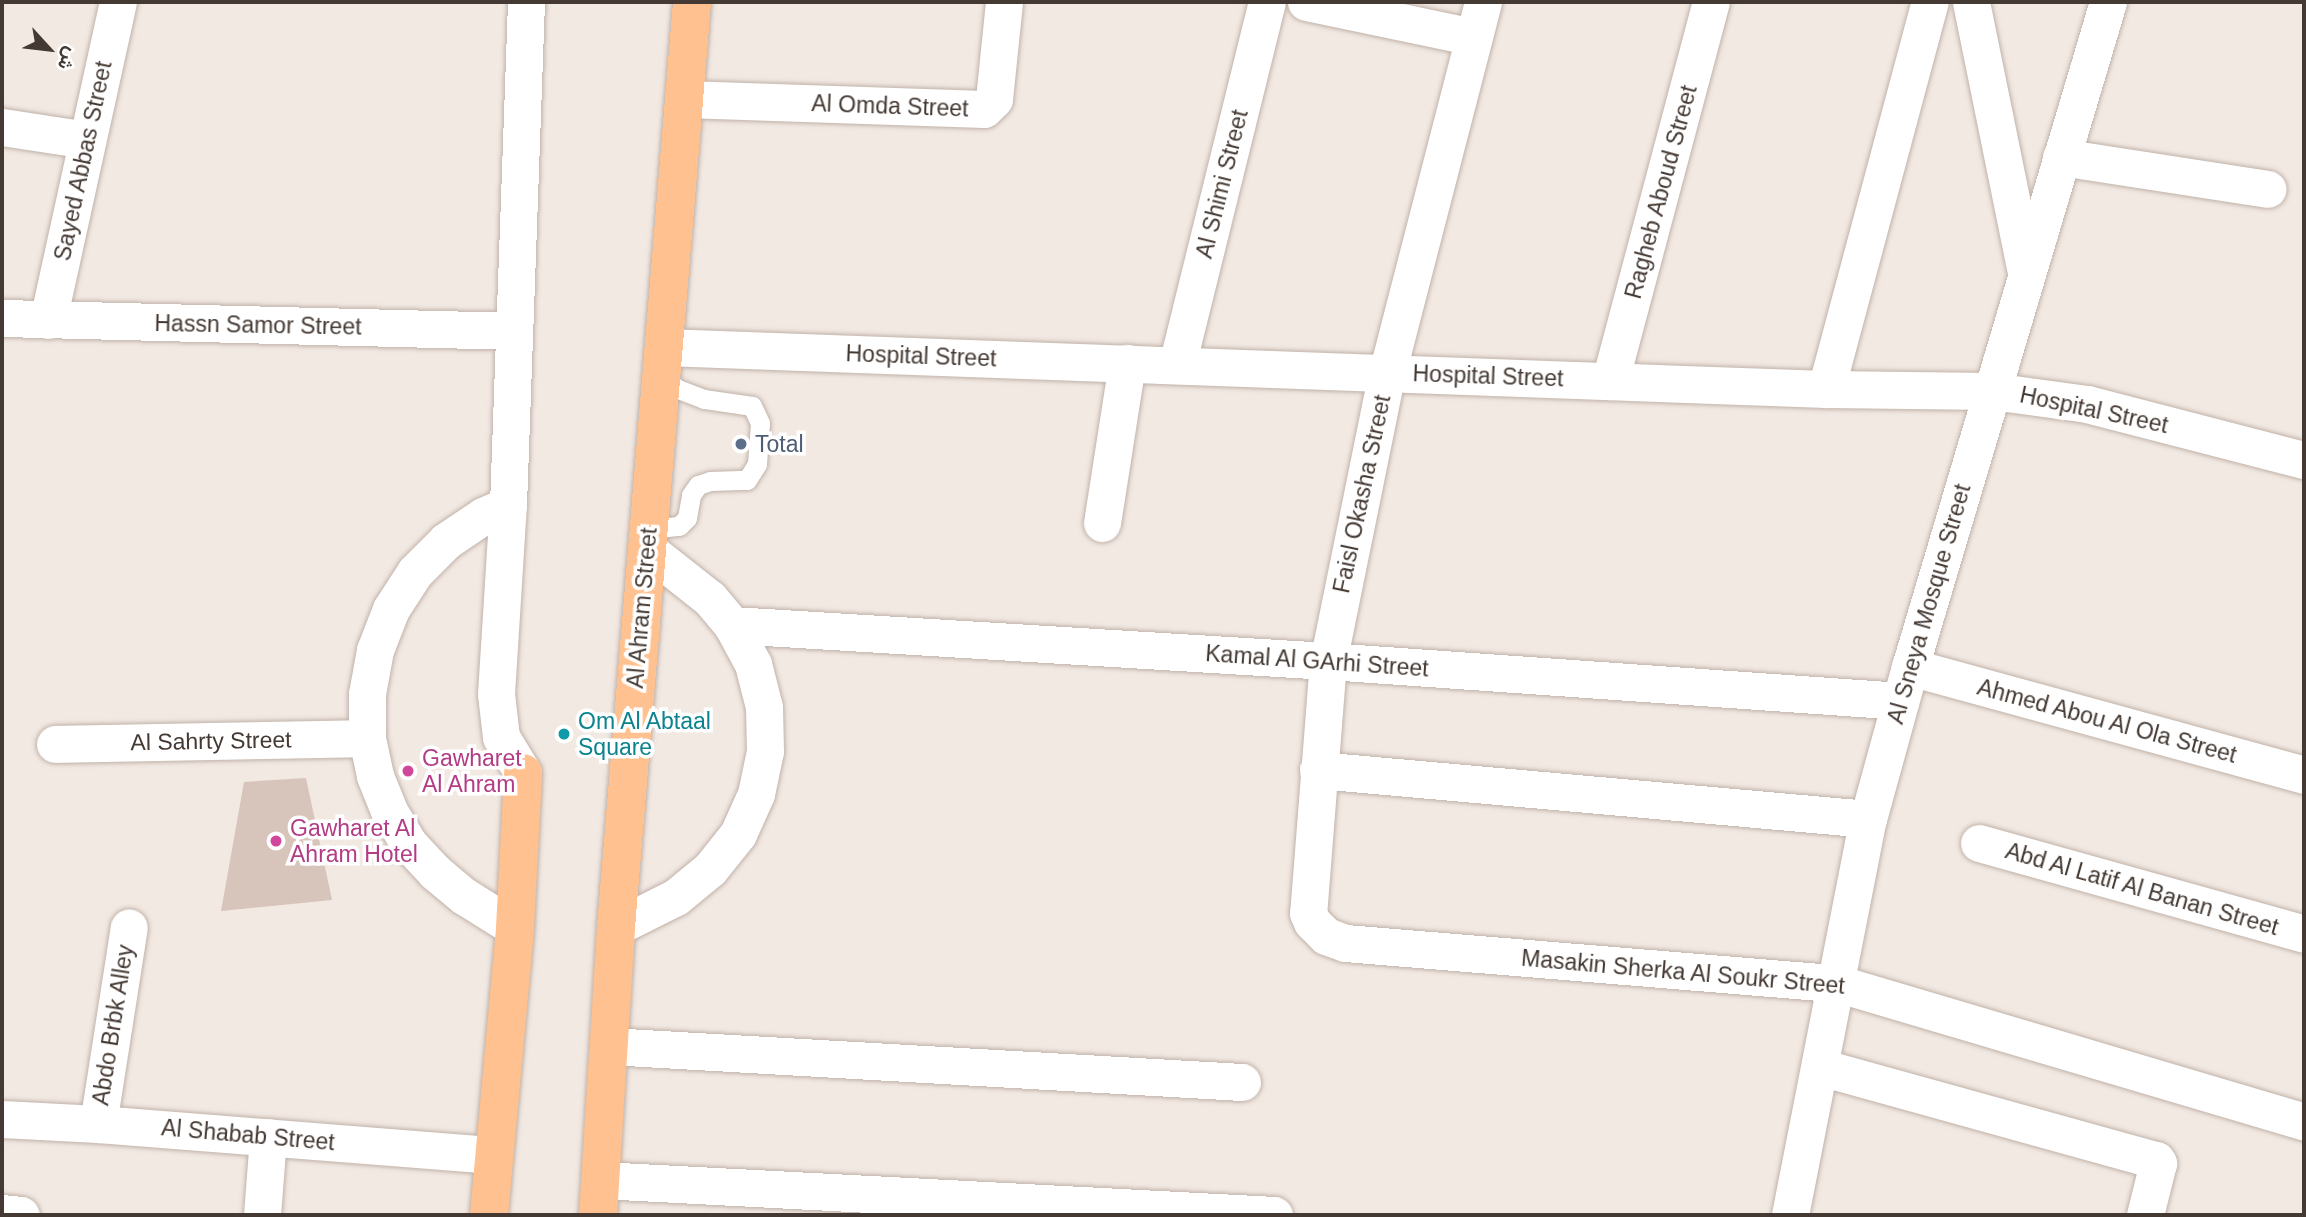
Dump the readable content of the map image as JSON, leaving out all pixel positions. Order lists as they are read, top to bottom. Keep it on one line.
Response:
{"streets":{"main road":["Al Ahram Street"],"street":["Al Omda Street","Sayed Abbas Street","Al Shimi Street","Ragheb Aboud Street","Hassn Samor Street","Hospital Street","Faisl Okasha Street","Al Sneya Mosque Street","Kamal Al GArhi Street","Ahmed Abou Al Ola Street","Al Sahrty Street","Abd Al Latif Al Banan Street","Masakin Sherka Al Soukr Street","Abdo Brbk Alley","Al Shabab Street"]},"crossings":[["Al Omda Street","Al Ahram Street"],["Sayed Abbas Street","Hassn Samor Street"],["Al Shimi Street","Hospital Street"],["Ragheb Aboud Street","Hospital Street"],["Hospital Street","Faisl Okasha Street"],["Hospital Street","Al Sneya Mosque Street"],["Hospital Street","Al Ahram Street"],["Faisl Okasha Street","Kamal Al GArhi Street"],["Faisl Okasha Street","Masakin Sherka Al Soukr Street"],["Al Sneya Mosque Street","Kamal Al GArhi Street"],["Al Sneya Mosque Street","Ahmed Abou Al Ola Street"],["Al Sneya Mosque Street","Masakin Sherka Al Soukr Street"],["Kamal Al GArhi Street","Ahmed Abou Al Ola Street"],["Abdo Brbk Alley","Al Shabab Street"]],"places":["Total","Om Al Abtaal Square","Gawharet Al Ahram","Gawharet Al Ahram Hotel"],"north":"bottom right"}
